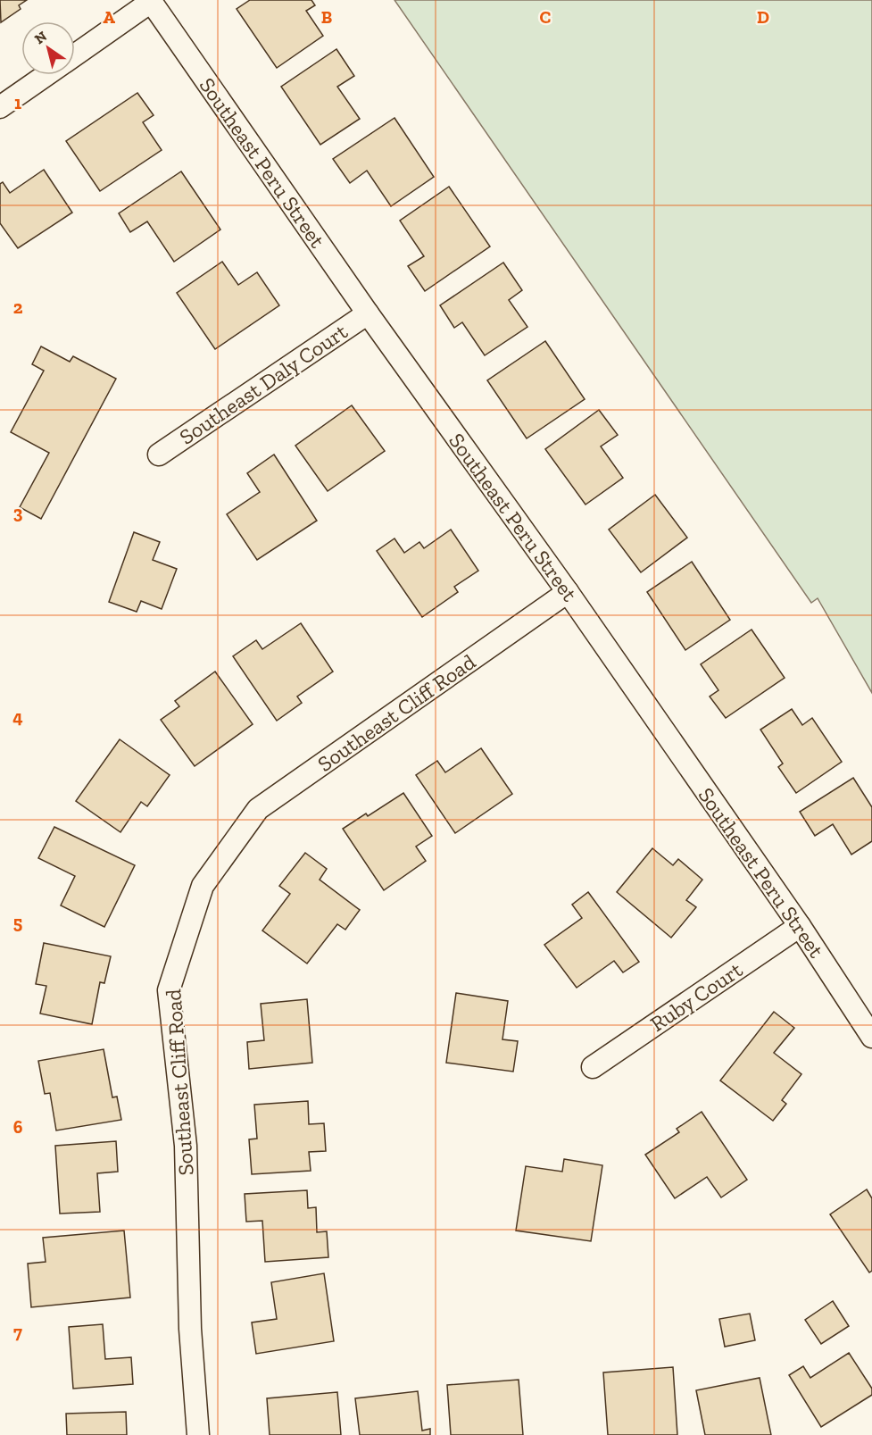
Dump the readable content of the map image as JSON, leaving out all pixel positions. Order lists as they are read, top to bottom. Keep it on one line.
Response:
{"streets":{"street":["Southeast Peru Street","Southeast Daly Court","Southeast Cliff Road","Ruby Court"]},"crossings":[["Southeast Peru Street","Southeast Daly Court"],["Southeast Peru Street","Southeast Cliff Road"],["Southeast Peru Street","Ruby Court"]],"north":"top left","grid":{"columns":["A","B","C","D"],"rows":["1","2","3","4","5","6","7"]}}
